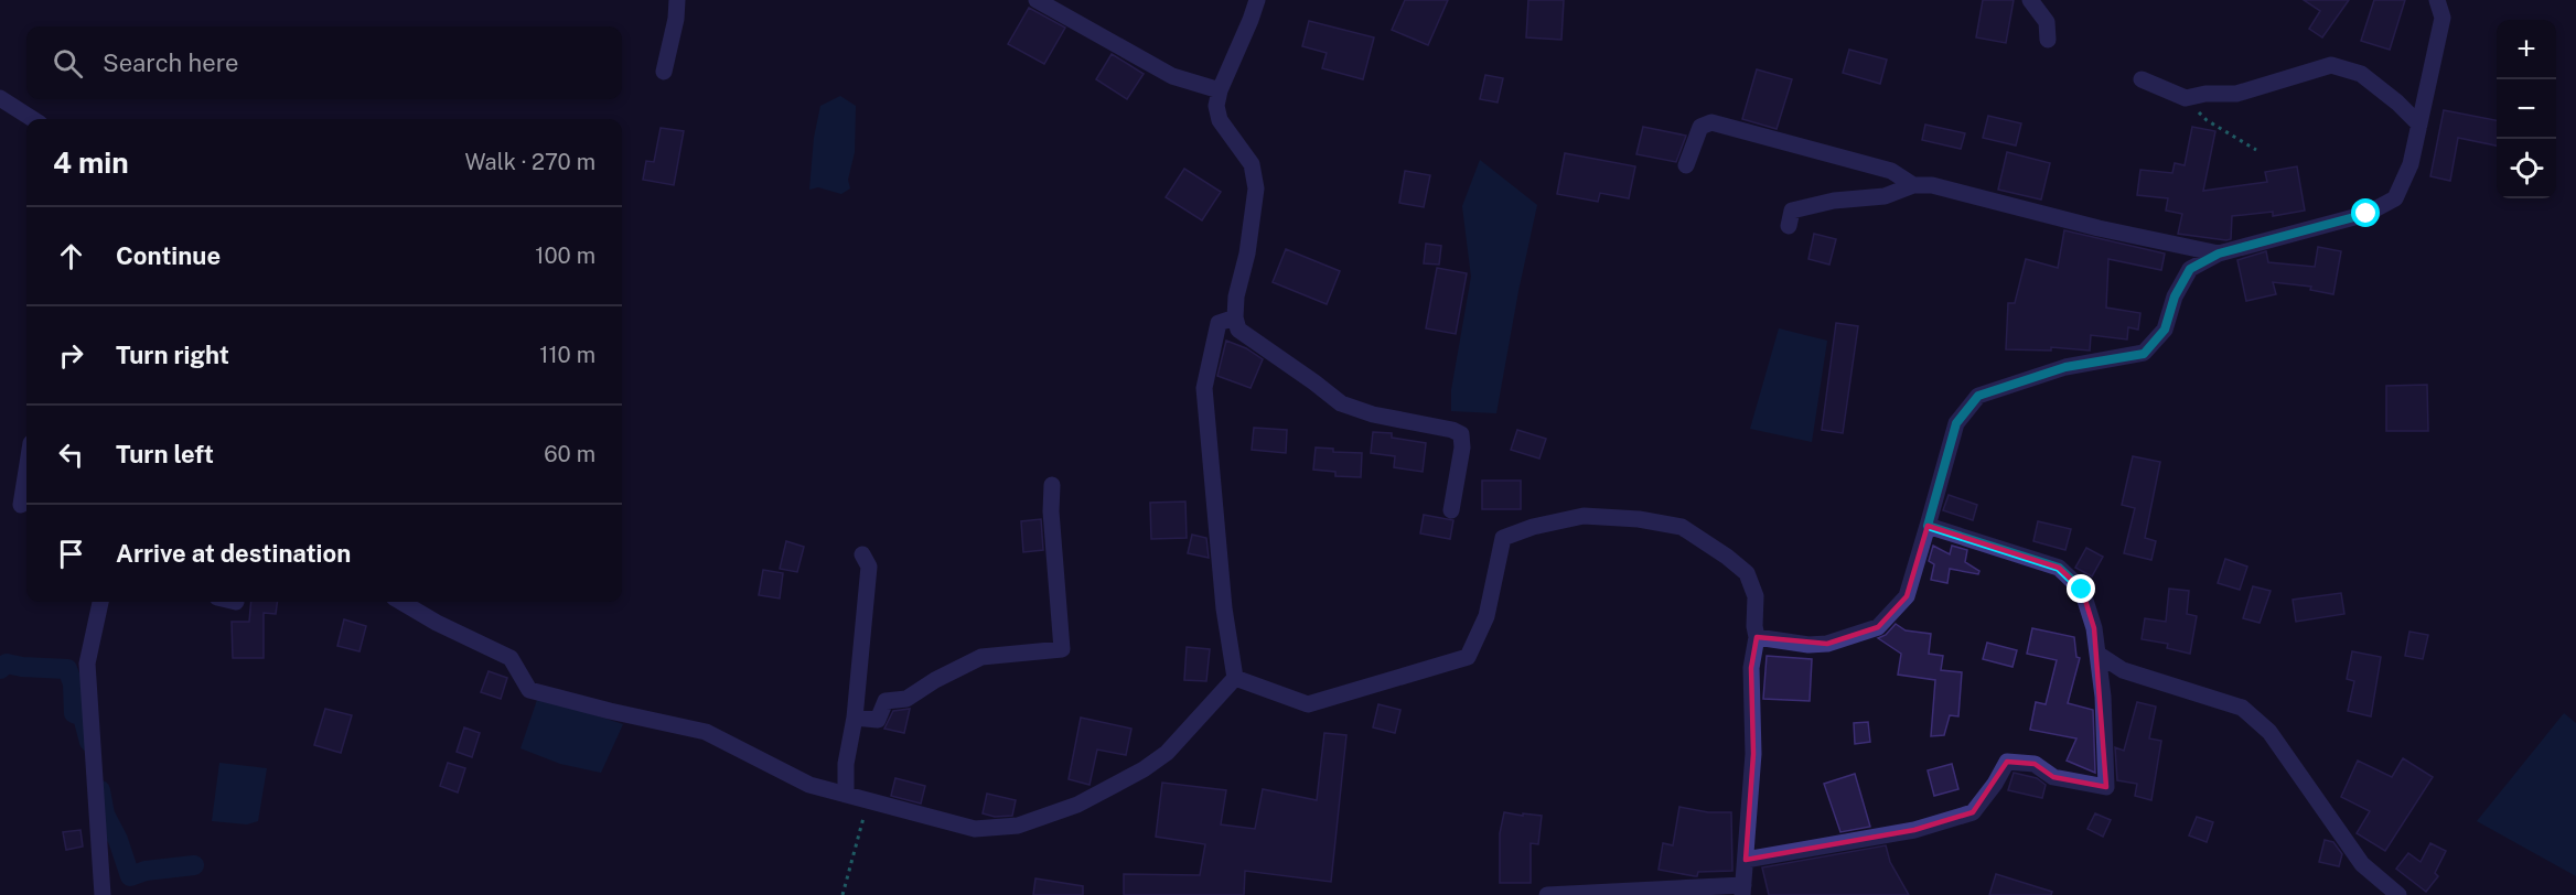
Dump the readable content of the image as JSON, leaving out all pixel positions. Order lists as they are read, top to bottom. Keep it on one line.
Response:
{"page":{"map_buttons":["+","−"],"search":"Search here","heading":["4 min","Walk · 270 m"],"list":[["Continue","100 m"],["Turn right","110 m"],["Turn left","60 m"],"Arrive at destination"]}}
